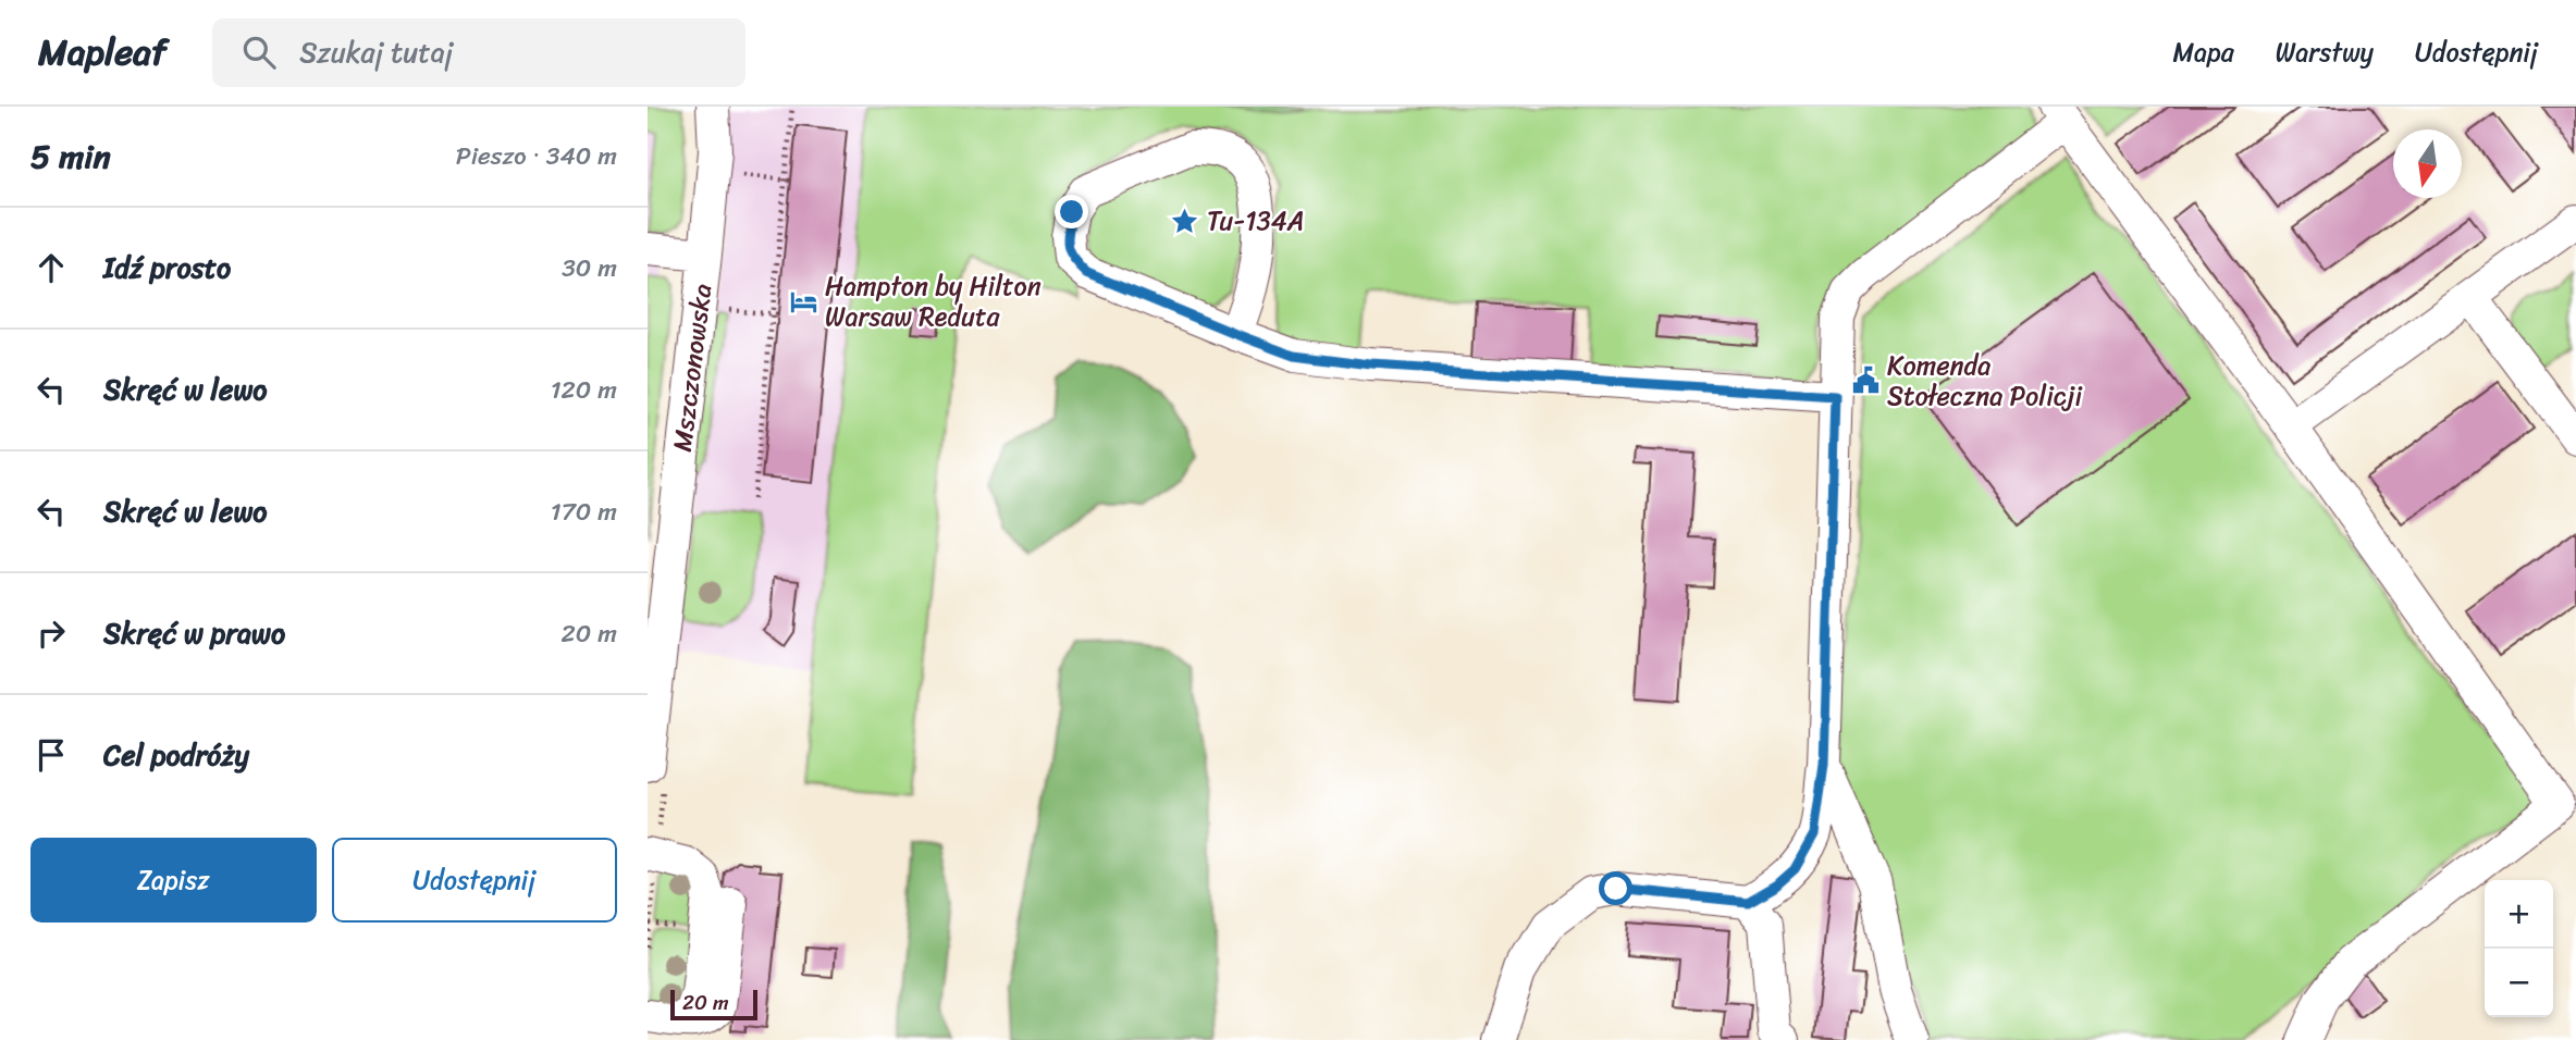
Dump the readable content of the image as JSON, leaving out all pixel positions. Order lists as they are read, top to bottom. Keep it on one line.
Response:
{"streets":{"street":["Mszczonowska"]},"places":{"place":["Tu-134A"],"hotel":["Hampton by Hilton Warsaw Reduta"],"public building":["Komenda Stołeczna Policji"]},"scale_bar":"20 m","north":"bottom","page":{"header":"Mapleaf","search":"Szukaj tutaj","nav":["Mapa","Warstwy","Udostępnij"],"heading":["5 min","Pieszo · 340 m"],"list":[["Idź prosto","30 m"],["Skręć w lewo","120 m"],["Skręć w lewo","170 m"],["Skręć w prawo","20 m"],"Cel podróży"],"buttons":["Zapisz","Udostępnij"],"map_buttons":["+","−"],"scale":"20 m"}}
